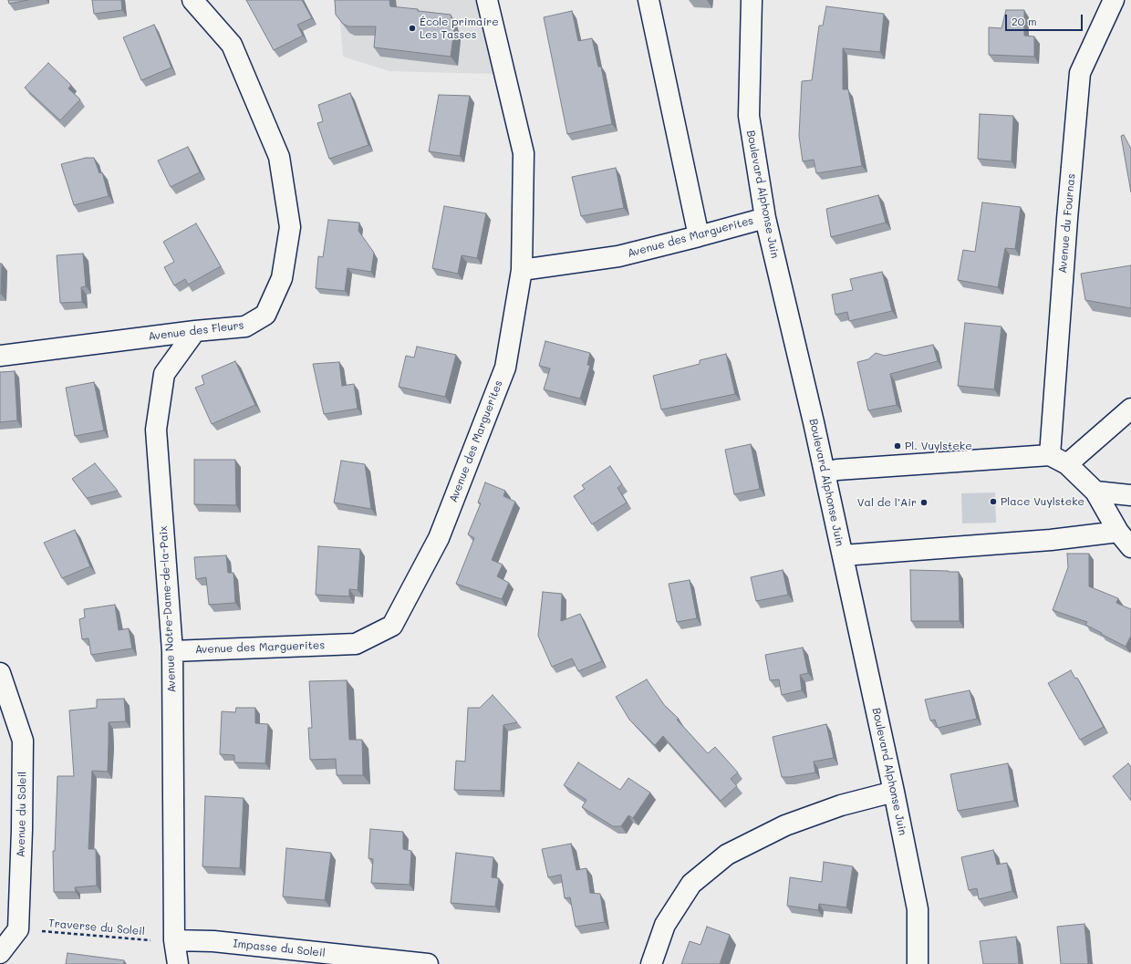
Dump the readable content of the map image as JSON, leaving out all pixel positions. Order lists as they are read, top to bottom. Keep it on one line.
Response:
{"streets":{"street":["Boulevard Alphonse Juin","Avenue du Fournas","Avenue des Marguerites","Avenue des Fleurs","Avenue Notre-Dame-de-la-Paix","Avenue du Soleil","Impasse du Soleil"],"path":["Traverse du Soleil"]},"crossings":[["Boulevard Alphonse Juin","Avenue des Marguerites"],["Avenue des Marguerites","Avenue Notre-Dame-de-la-Paix"],["Avenue des Fleurs","Avenue Notre-Dame-de-la-Paix"],["Avenue Notre-Dame-de-la-Paix","Traverse du Soleil"],["Avenue Notre-Dame-de-la-Paix","Impasse du Soleil"],["Avenue du Soleil","Traverse du Soleil"],["Traverse du Soleil","Impasse du Soleil"]],"places":["École primaire Les Tasses","Pl. Vuylsteke","Place Vuylsteke","Val de l’Air"],"scale_bar":"20 m"}
